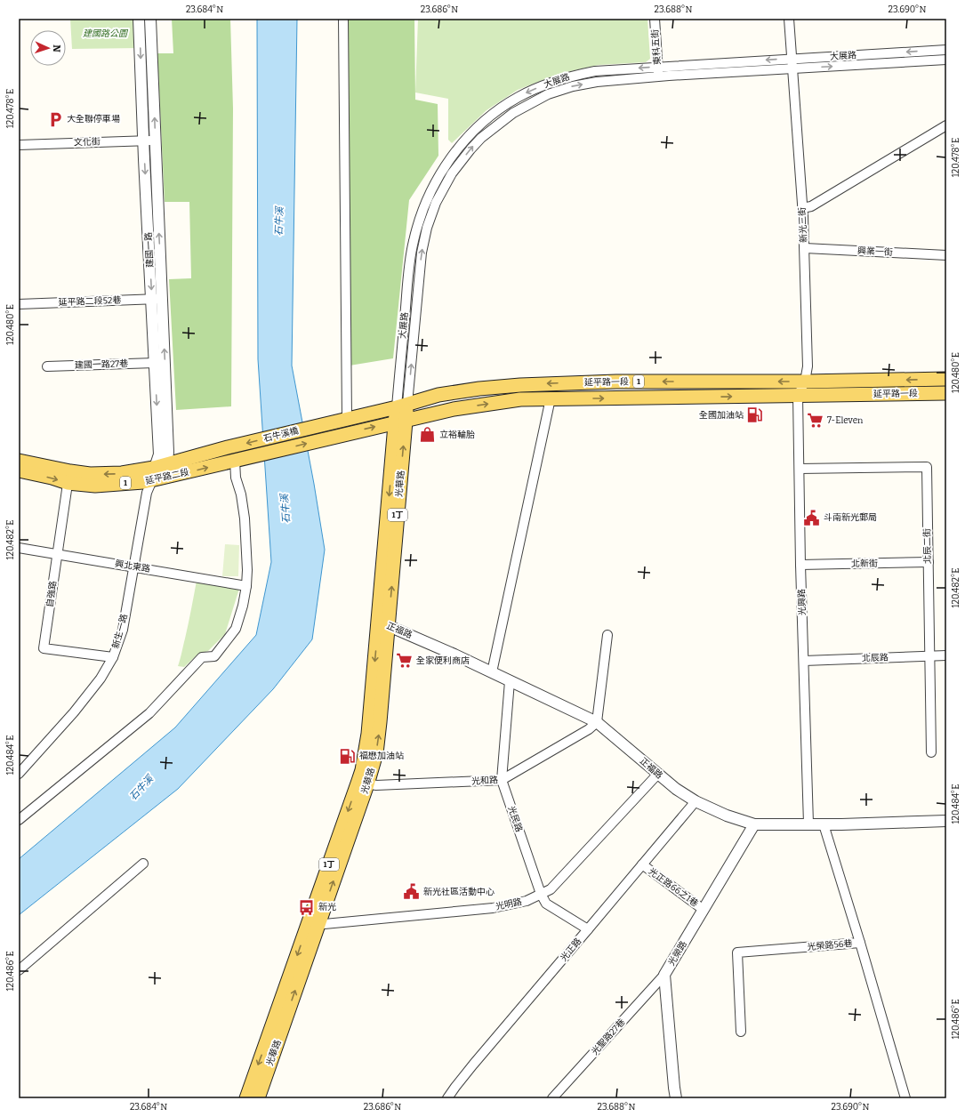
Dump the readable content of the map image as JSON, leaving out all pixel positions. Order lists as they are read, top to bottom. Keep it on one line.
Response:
{"streets":{"main road":["1","延平路一段","石牛溪橋","延平路二段","光華路","1丁"],"street":["東科五街","大展路","文化街","新光三街","建國一路","興業一街","延平路二段52巷","建國一路27巷","北辰二街","北新街","興北東路","自強路","光興路","正福路","新生一路","北辰路","光和路","光民路","光正路66之1巷","光明路","光榮路56巷","光正路","光榮路","光聖路27巷"]},"crossings":[["東科五街","大展路"],["大展路","新光三街"],["大展路","延平路一段"],["大展路","光華路"],["文化街","建國一路"],["新光三街","興業一街"],["新光三街","延平路一段"],["建國一路","延平路二段52巷"],["建國一路","建國一路27巷"],["建國一路","延平路二段"],["建國一路","新生一路"],["延平路一段","石牛溪橋"],["延平路一段","光華路"],["延平路一段","光興路"],["石牛溪橋","延平路二段"],["延平路二段","自強路"],["延平路二段","新生一路"],["光華路","正福路"],["光華路","光和路"],["光華路","光明路"],["北辰二街","北新街"],["北辰二街","光興路"],["北辰二街","北辰路"],["北新街","光興路"],["興北東路","自強路"],["興北東路","新生一路"],["自強路","新生一路"],["光興路","正福路"],["光興路","北辰路"],["正福路","光和路"],["正福路","光民路"],["正福路","光明路"],["正福路","光正路"],["正福路","光榮路"],["光和路","光民路"],["光民路","光明路"],["光民路","光正路"],["光正路66之1巷","光正路"],["光正路66之1巷","光榮路"],["光榮路","光聖路27巷"]],"water":["石牛溪"],"parks":["建國路公園"],"places":{"parking":["大全聯停車場"],"fuel station":["全國加油站","福懋加油站"],"supermarket":["7-Eleven","全家便利商店"],"shop":["立裕輪胎"],"public building":["斗南新光郵局","新光社區活動中心"],"bus stop":["新光"]},"north":"right","coordinates":["23.684°N","23.686°N","23.688°N","23.690°N","120.478°E","120.480°E","120.482°E","120.484°E","120.486°E"]}
